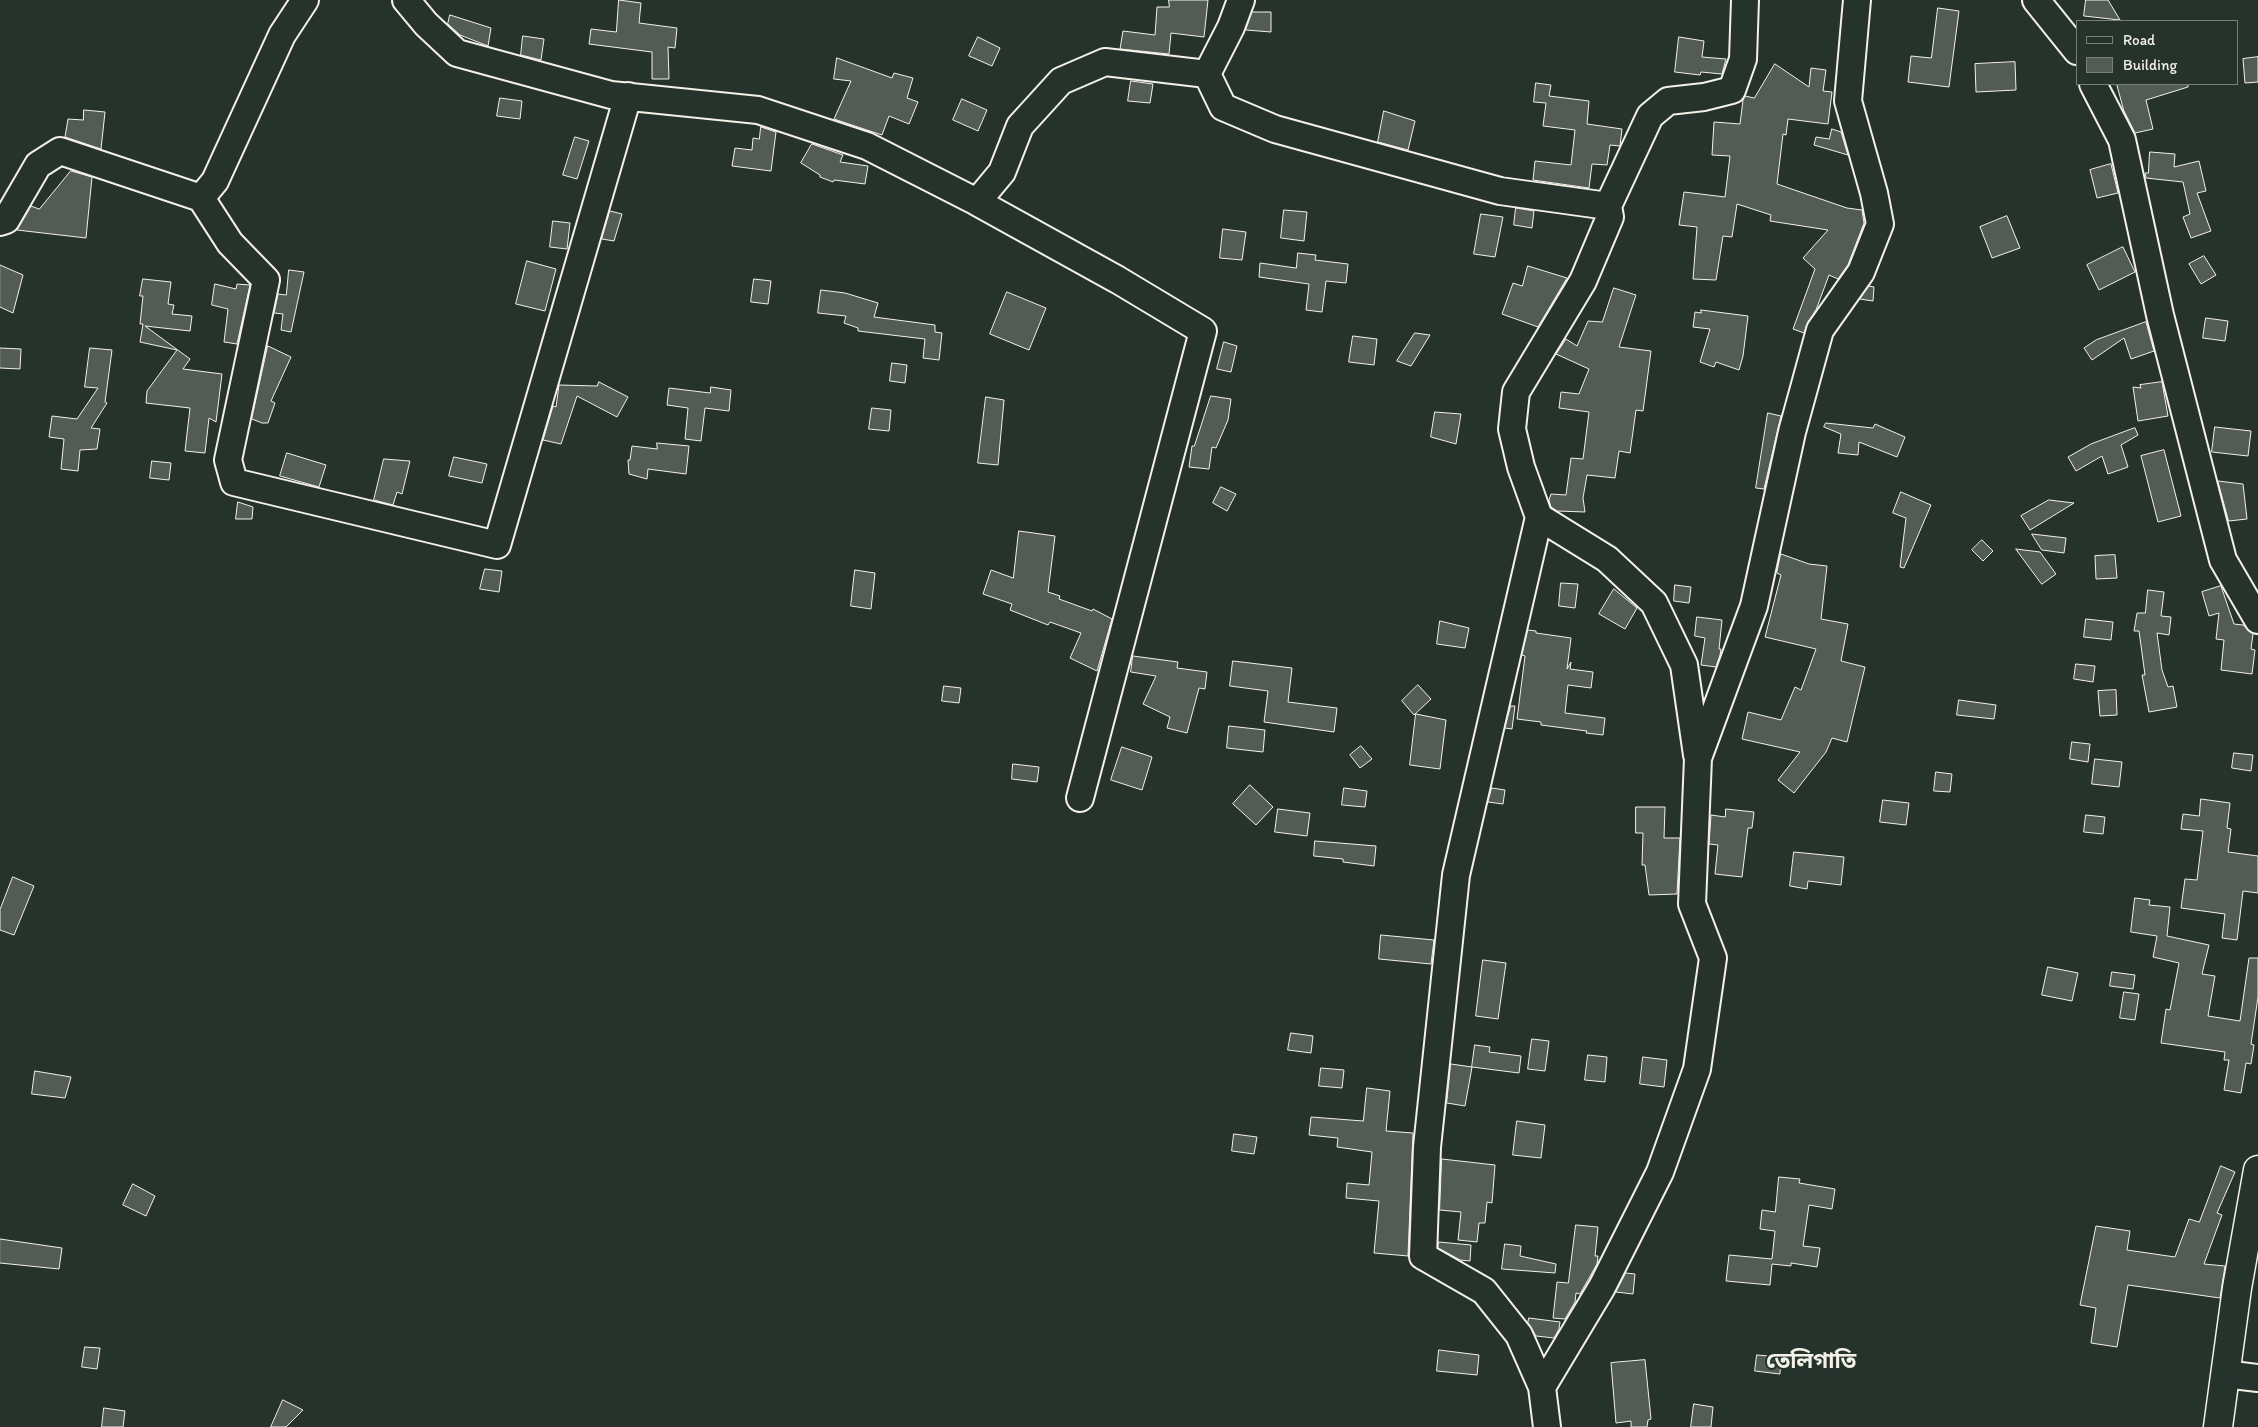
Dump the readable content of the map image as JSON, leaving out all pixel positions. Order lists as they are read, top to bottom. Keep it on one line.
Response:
{"districts":["তেলিগাতি"],"legend":["Road","Building"]}
